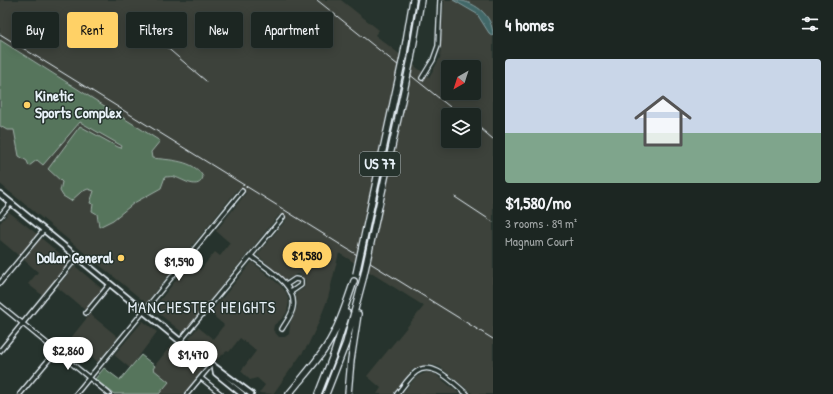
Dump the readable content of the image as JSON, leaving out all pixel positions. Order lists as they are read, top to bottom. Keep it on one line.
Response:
{"streets":{"highway":["US 77"]},"districts":["MANCHESTER HEIGHTS"],"places":["Kinetic Sports Complex","Dollar General"],"north":"bottom left","page":{"heading":"4 homes","chip":["Buy","Rent","Filters","New","Apartment"],"list":[{"name":"$1,580/mo","note":"3 rooms · 89 m² · Magnum Court"}],"price":["$1,580","$1,590","$2,860","$1,470"]}}
